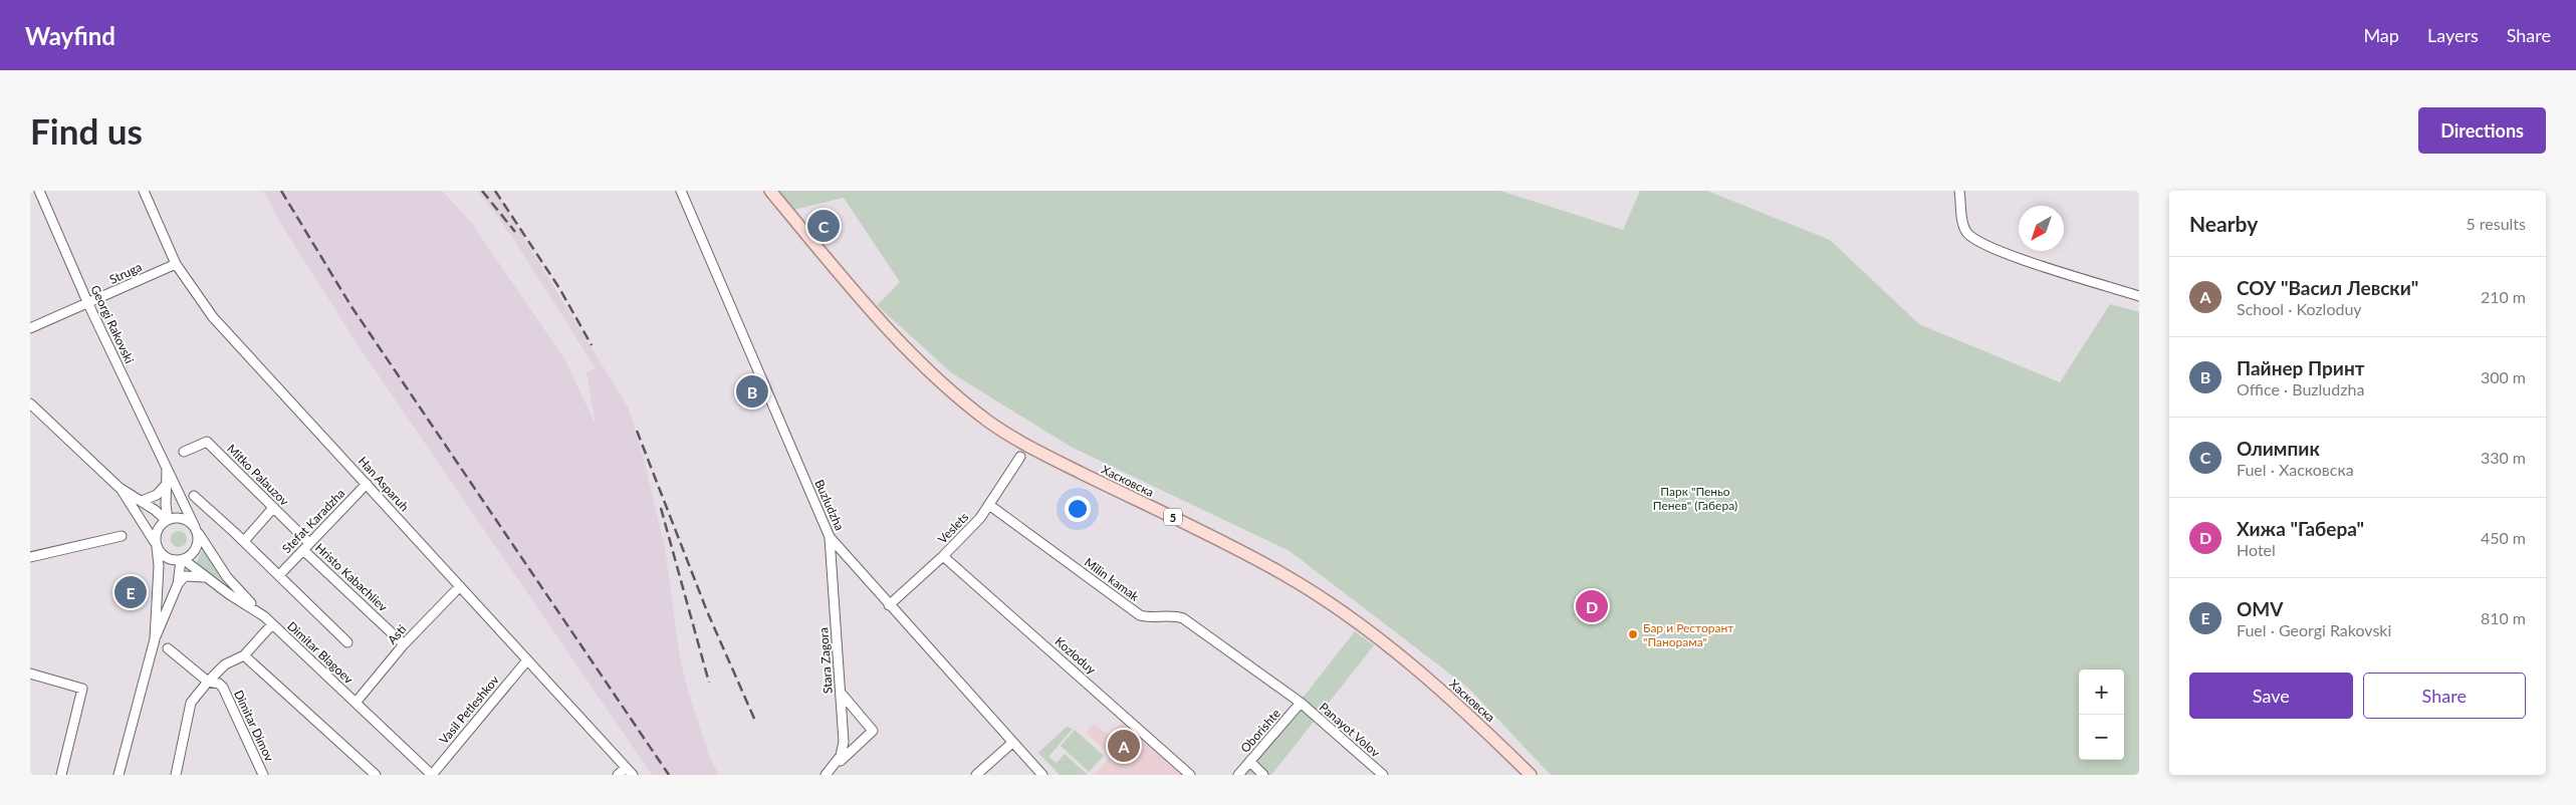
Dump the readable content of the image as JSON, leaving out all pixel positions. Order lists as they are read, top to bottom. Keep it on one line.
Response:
{"streets":{"main road":["Хасковска","5"],"street":["Struga","Georgi Rakovski","Mitko Palauzov","Han Asparuh","Buzludzha","Stefat Karadzha","Veslets","Hristo Kabachliev","Milin kamak","Asti","Dimitar Blagoev","Kozloduy","Stara Zagora","Vasil Petleshkov","Dimitar Dimov","Panayot Volov","Oborishte"]},"crossings":[["Struga","Georgi Rakovski"],["Struga","Han Asparuh"],["Georgi Rakovski","Dimitar Blagoev"],["Mitko Palauzov","Stefat Karadzha"],["Mitko Palauzov","Hristo Kabachliev"],["Han Asparuh","Stefat Karadzha"],["Han Asparuh","Asti"],["Han Asparuh","Vasil Petleshkov"],["Buzludzha","Veslets"],["Buzludzha","Stara Zagora"],["Stefat Karadzha","Hristo Kabachliev"],["Veslets","Milin kamak"],["Veslets","Kozloduy"],["Hristo Kabachliev","Asti"],["Milin kamak","Panayot Volov"],["Milin kamak","Oborishte"],["Asti","Dimitar Blagoev"],["Dimitar Blagoev","Vasil Petleshkov"],["Panayot Volov","Oborishte"]],"parks":["Парк \"Пеньо Пенев\" (Габера)"],"places":["Бар и Ресторант \"Панорама\""],"north":"bottom left","page":{"header":"Wayfind","nav":["Map","Layers","Share"],"buttons":["Directions",["Save","Share"]],"title":"Find us","heading":["Nearby","5 results"],"pins":["C","B","E","D","A"],"list":[{"mark":"A","name":"СОУ \"Васил Левски\"","note":"School · Kozloduy","value":"210 m"},{"mark":"B","name":"Пайнер Принт","note":"Office · Buzludzha","value":"300 m"},{"mark":"C","name":"Олимпик","note":"Fuel · Хасковска","value":"330 m"},{"mark":"D","name":"Хижа \"Габера\"","note":"Hotel","value":"450 m"},{"mark":"E","name":"OMV","note":"Fuel · Georgi Rakovski","value":"810 m"}],"map_buttons":["+","−"]}}
